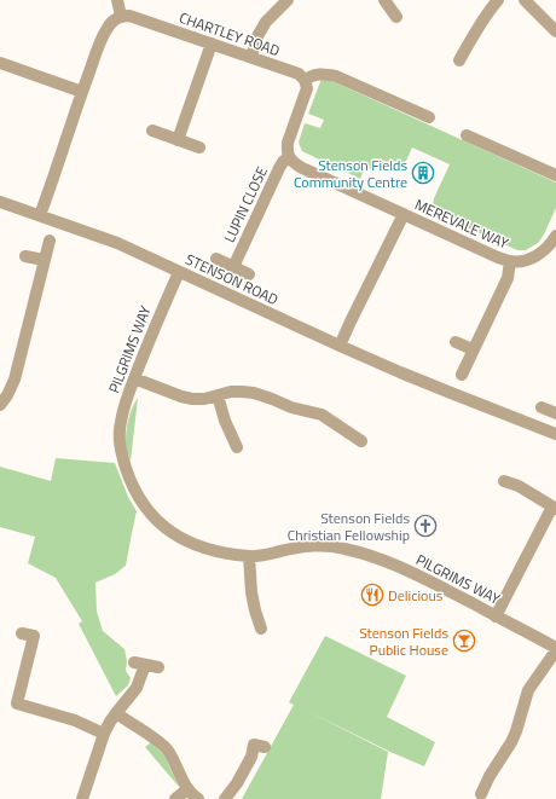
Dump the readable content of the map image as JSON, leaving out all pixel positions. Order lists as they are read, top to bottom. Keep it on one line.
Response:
{"streets":{"street":["CHARTLEY ROAD","LUPIN CLOSE","MEREVALE WAY","STENSON ROAD","PILGRIMS WAY"]},"crossings":[["MEREVALE WAY","STENSON ROAD"],["STENSON ROAD","PILGRIMS WAY"]],"places":{"building":["Stenson Fields Community Centre"],"church":["Stenson Fields Christian Fellowship"],"restaurant":["Delicious"],"bar":["Stenson Fields Public House"]}}
